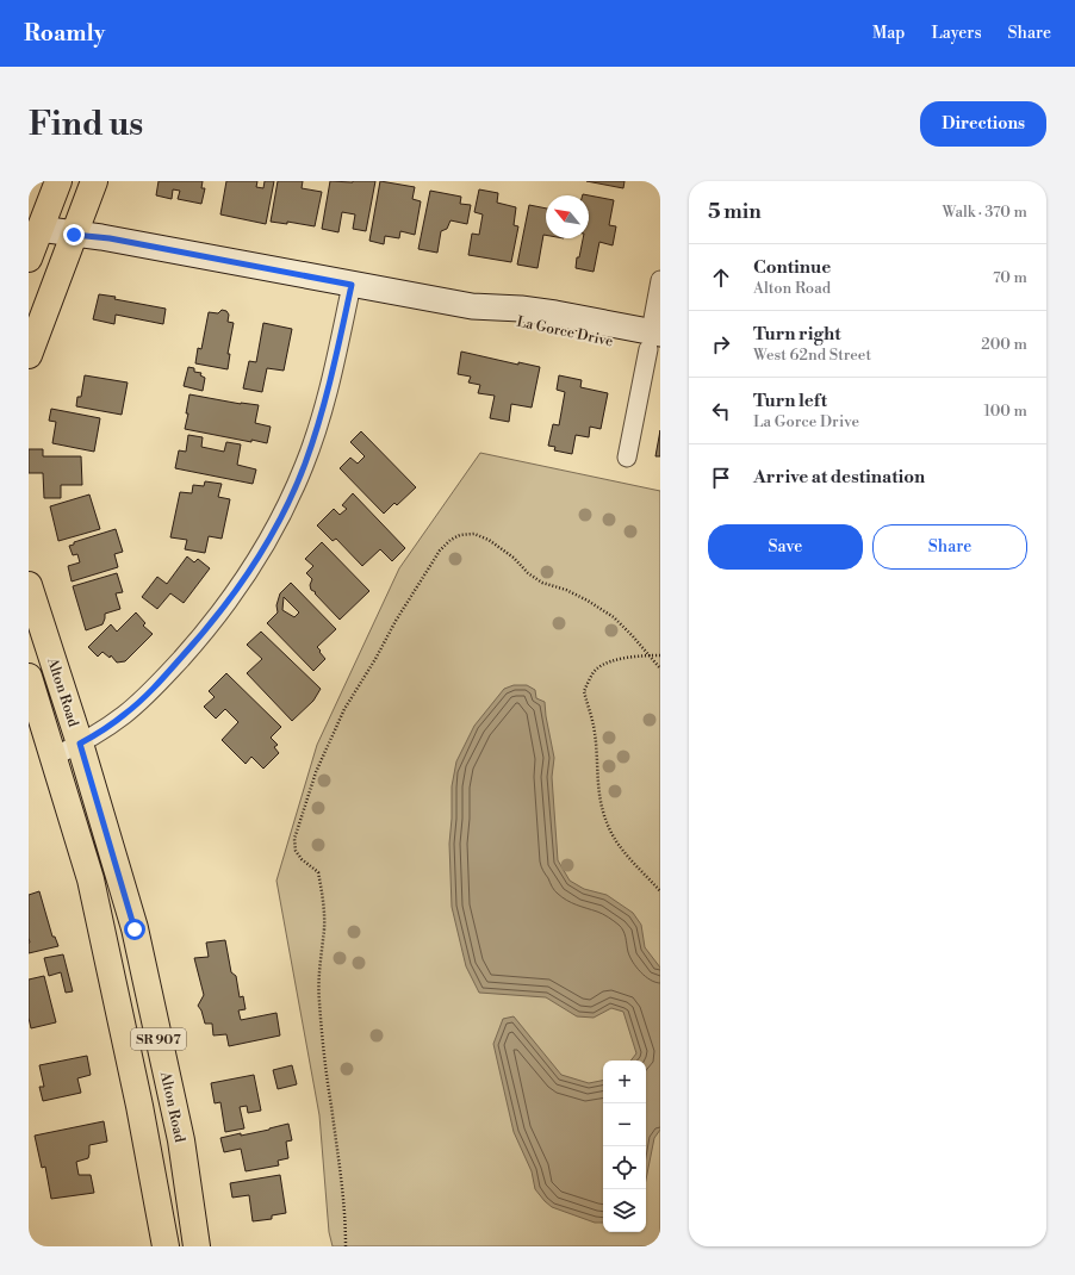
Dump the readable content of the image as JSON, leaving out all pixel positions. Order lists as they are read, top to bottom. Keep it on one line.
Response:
{"streets":{"main road":["La Gorce Drive","Alton Road","SR 907"]},"north":"top left","page":{"header":"Roamly","nav":["Map","Layers","Share"],"buttons":["Directions",["Save","Share"]],"title":"Find us","heading":["5 min","Walk · 370 m"],"list":[["Continue","Alton Road","70 m"],["Turn right","West 62nd Street","200 m"],["Turn left","La Gorce Drive","100 m"],"Arrive at destination"],"map_buttons":["+","−"]}}
